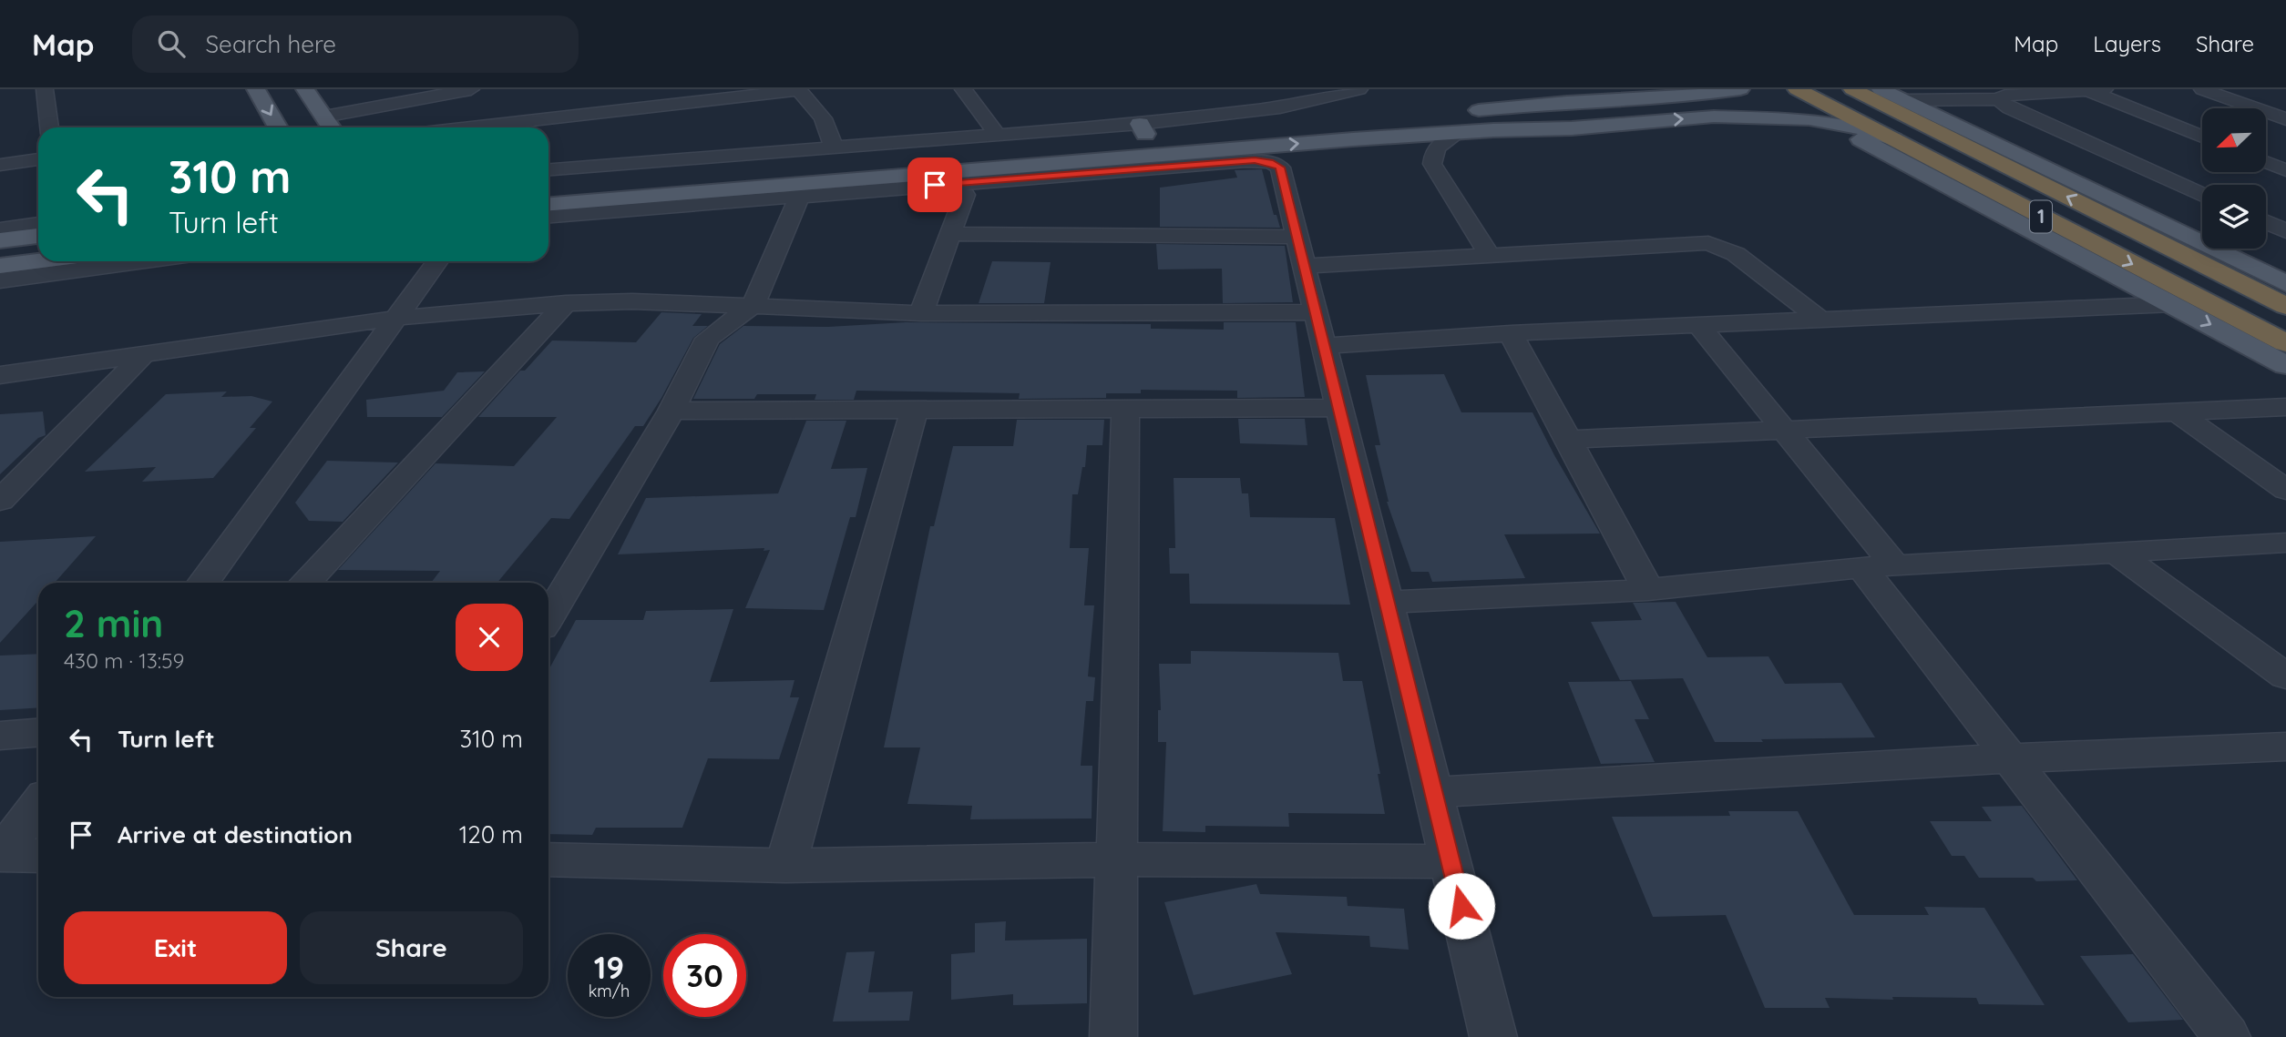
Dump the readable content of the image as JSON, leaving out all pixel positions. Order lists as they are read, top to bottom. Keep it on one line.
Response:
{"streets":{"highway":["1"]},"north":"bottom left","page":{"header":"Map","search":"Search here","nav":["Map","Layers","Share"],"turn":["310 m","Turn left"],"heading":["2 min","430 m · 13:59"],"list":[{"name":"Turn left","value":"310 m"},{"name":"Arrive at destination","value":"120 m"}],"buttons":["Exit","Share"],"speed":"19 km/h","limit":"30"}}
